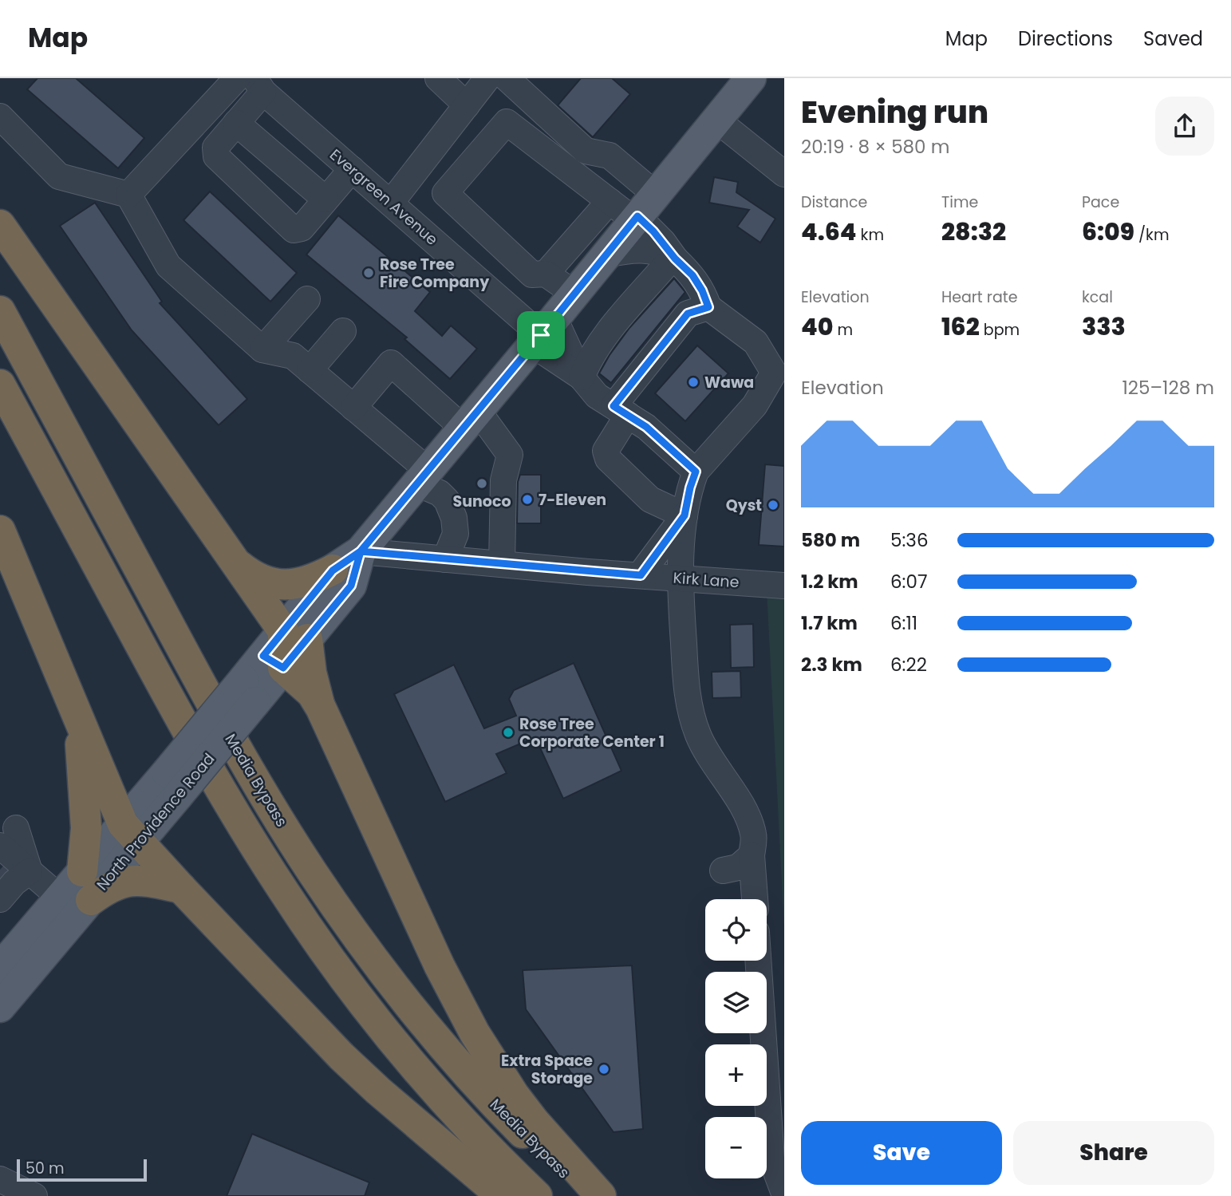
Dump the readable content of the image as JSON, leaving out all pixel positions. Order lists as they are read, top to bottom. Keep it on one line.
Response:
{"streets":{"highway":["Media Bypass"],"main road":["North Providence Road"],"street":["Evergreen Avenue","Kirk Lane"]},"places":["Rose Tree Fire Company","Wawa","Sunoco","7-Eleven","Qyst","Rose Tree Corporate Center 1","Extra Space Storage"],"scale_bar":"50 m","page":{"header":"Map","nav":["Map","Directions","Saved"],"heading":["Evening run","20:19 · 8 × 580 m"],"stats":[["Distance","4.64 km"],["Time","28:32"],["Pace","6:09 /km"],["Elevation","40 m"],["Heart rate","162 bpm"],["kcal","333"]],"chart":["Elevation","125–128 m"],"list":[{"name":"580 m","note":"5:36"},{"name":"1.2 km","note":"6:07"},{"name":"1.7 km","note":"6:11"},{"name":"2.3 km","note":"6:22"}],"map_buttons":["+","−"],"buttons":["Save","Share"],"scale":"50 m"}}
